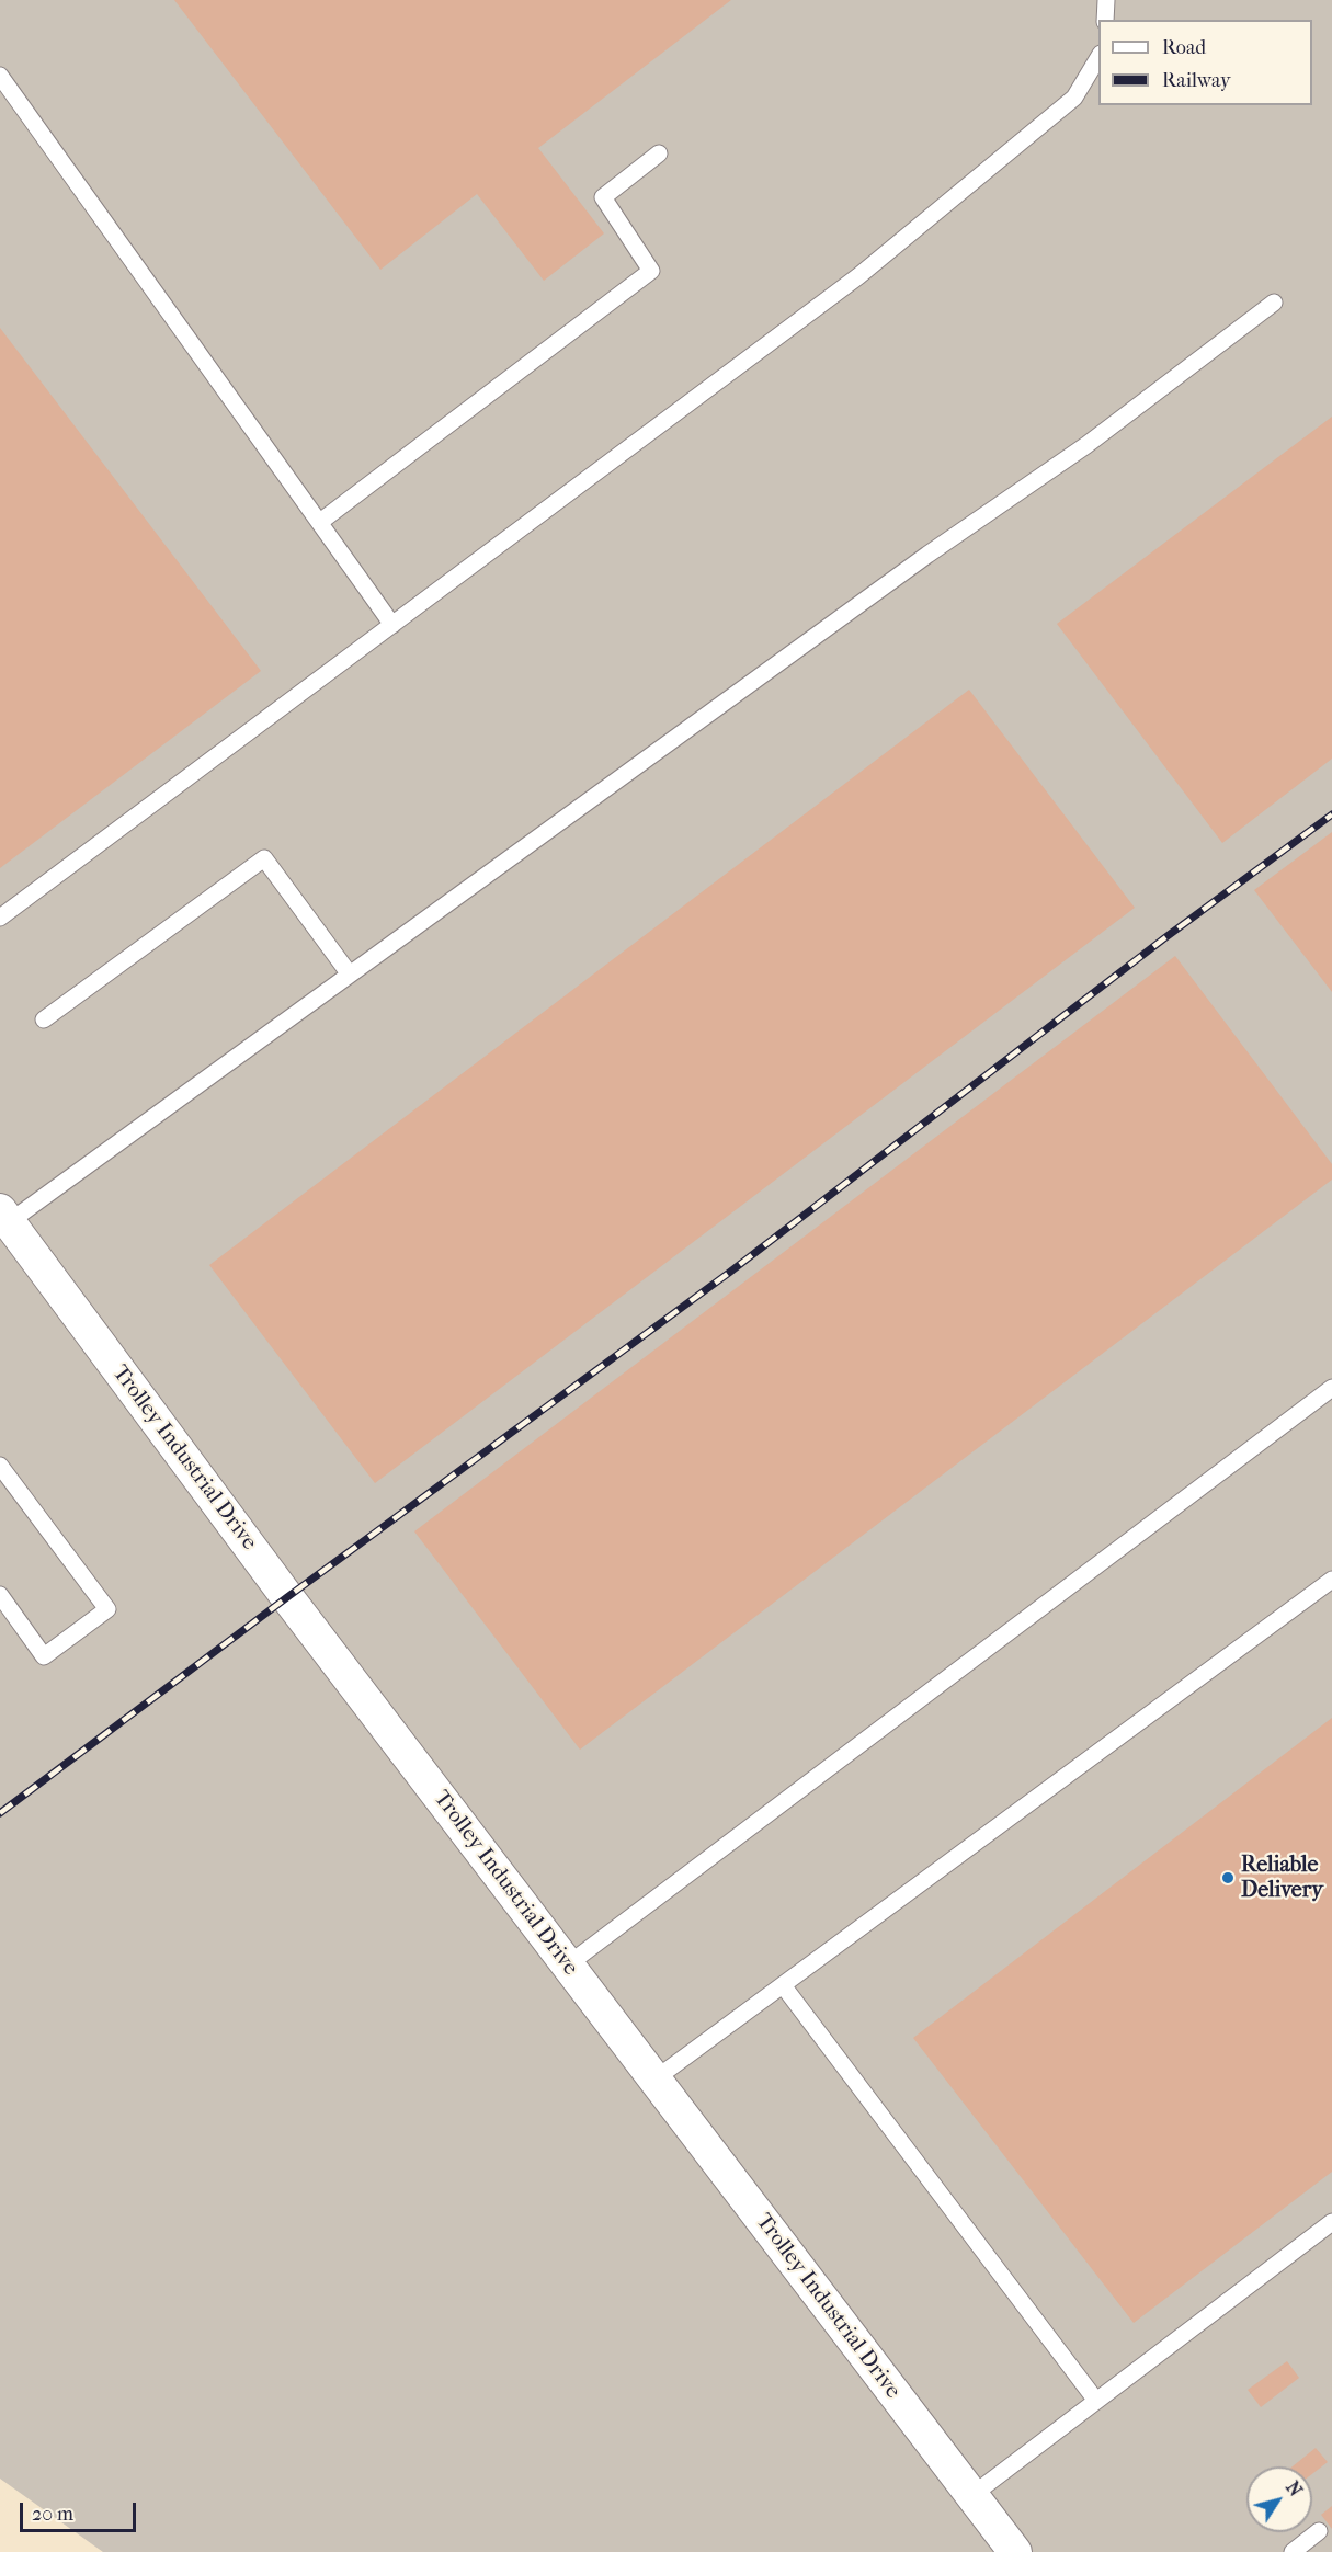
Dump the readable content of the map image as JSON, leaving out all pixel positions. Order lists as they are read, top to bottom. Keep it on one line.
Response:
{"streets":{"street":["Trolley Industrial Drive"]},"places":["Reliable Delivery"],"legend":["Road","Railway"],"scale_bar":"20 m","north":"top right"}
